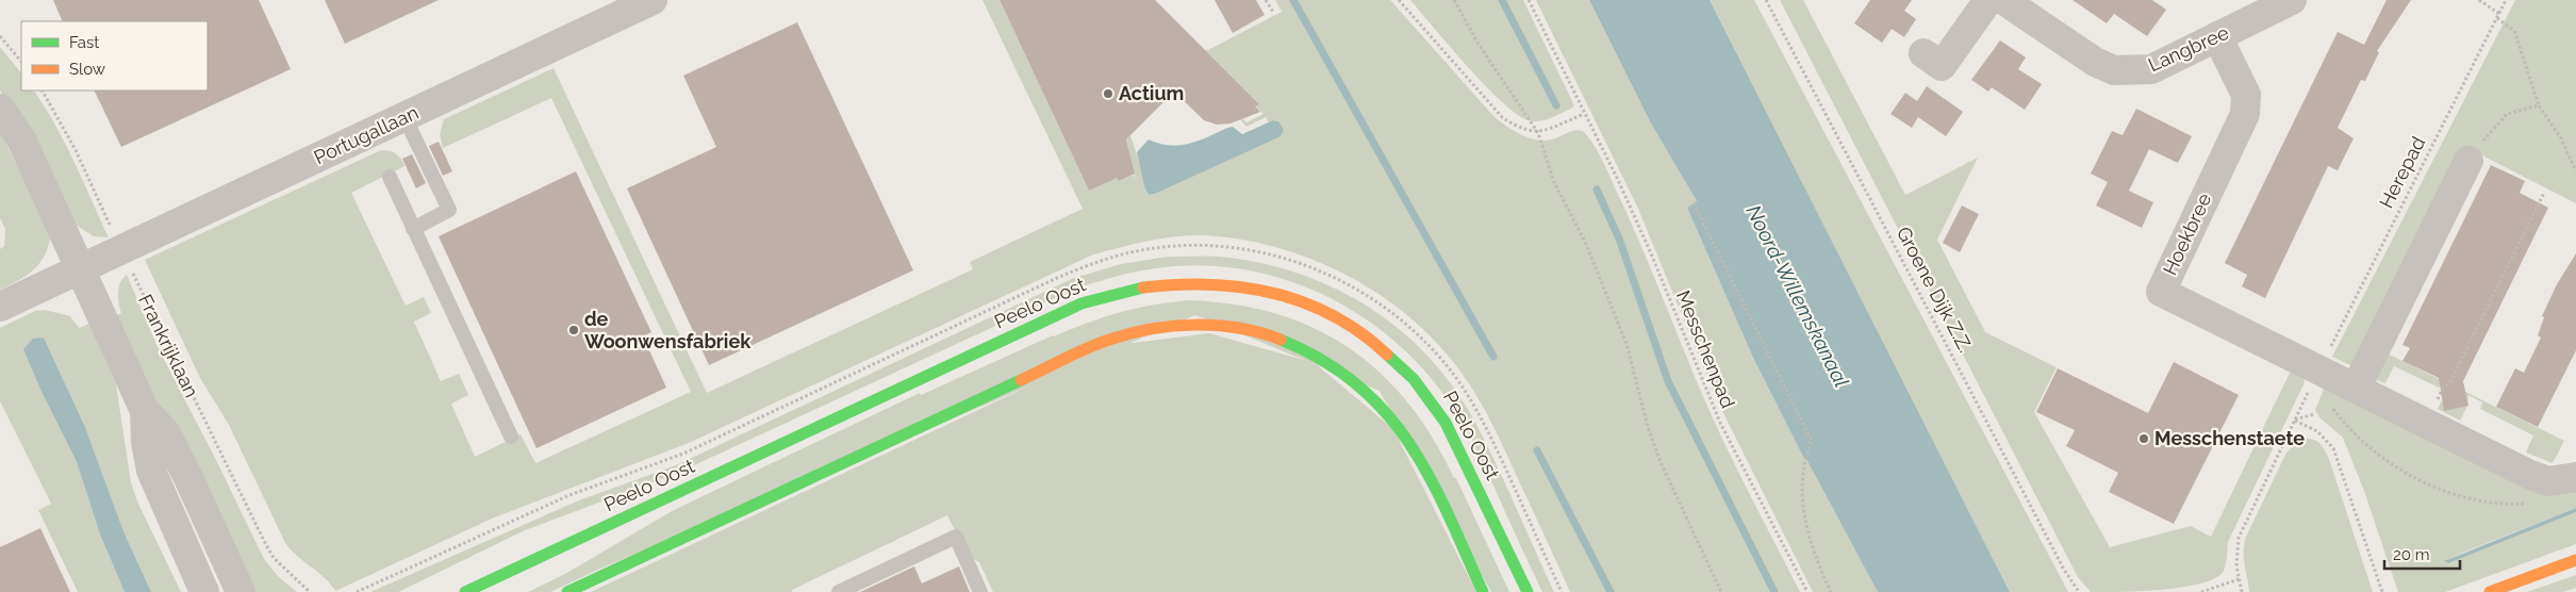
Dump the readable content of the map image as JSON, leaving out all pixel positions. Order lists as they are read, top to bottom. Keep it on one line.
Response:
{"streets":{"main road":["Peelo Oost"],"street":["Langbree","Portugallaan","Hoekbree"],"path":["Herepad","Groene Dijk Z.Z.","Frankrijklaan","Messchenpad"]},"crossings":[["Langbree","Hoekbree"],["Portugallaan","Frankrijklaan"],["Herepad","Hoekbree"]],"water":["Noord-Willemskanaal"],"places":["Actium","de Woonwensfabriek","Messchenstaete"],"legend":["Fast","Slow"],"scale_bar":"20 m"}
